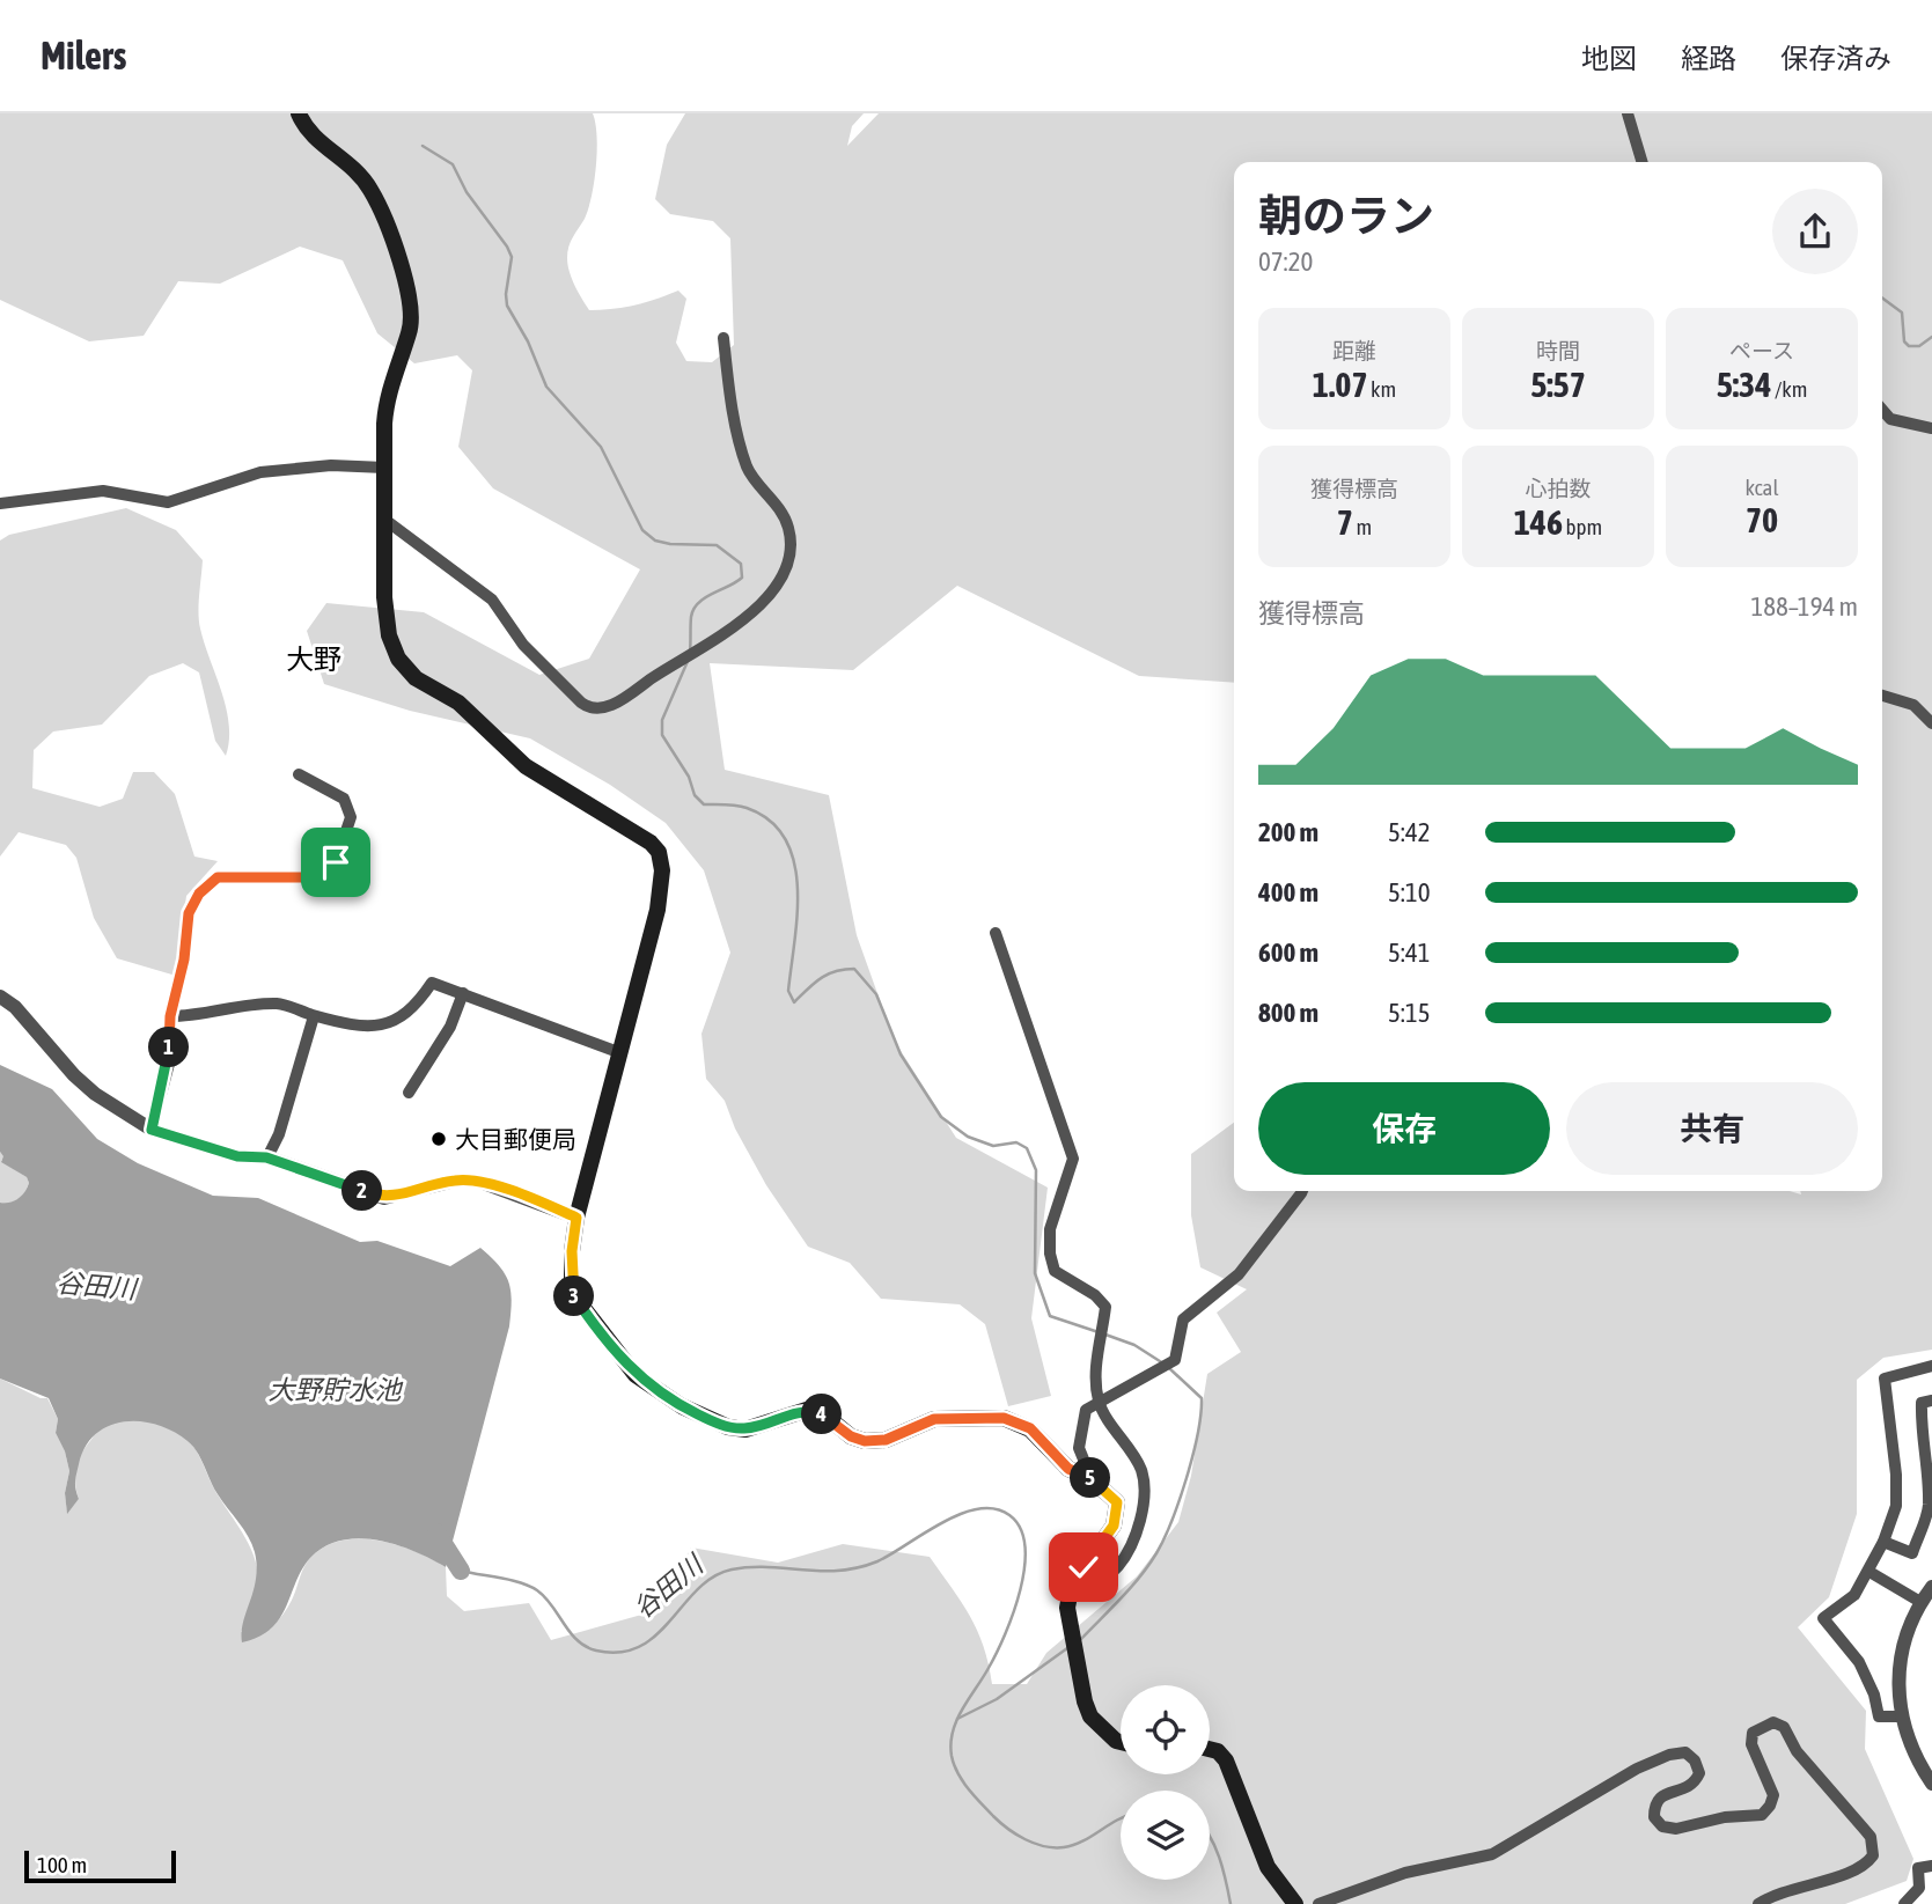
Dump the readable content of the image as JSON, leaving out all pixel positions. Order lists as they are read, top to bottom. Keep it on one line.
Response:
{"districts":["大野"],"water":["谷田川","大野貯水池"],"places":["大目郵便局"],"scale_bar":"100 m","page":{"header":"Milers","nav":["地図","経路","保存済み"],"heading":["朝のラン","07:20"],"stats":[["距離","1.07 km"],["時間","5:57"],["ペース","5:34 /km"],["獲得標高","7 m"],["心拍数","146 bpm"],["kcal","70"]],"chart":["獲得標高","188–194 m"],"list":[{"name":"200 m","note":"5:42"},{"name":"400 m","note":"5:10"},{"name":"600 m","note":"5:41"},{"name":"800 m","note":"5:15"}],"pins":["1","2","3","4","5"],"buttons":["保存","共有"],"scale":"100 m"}}
